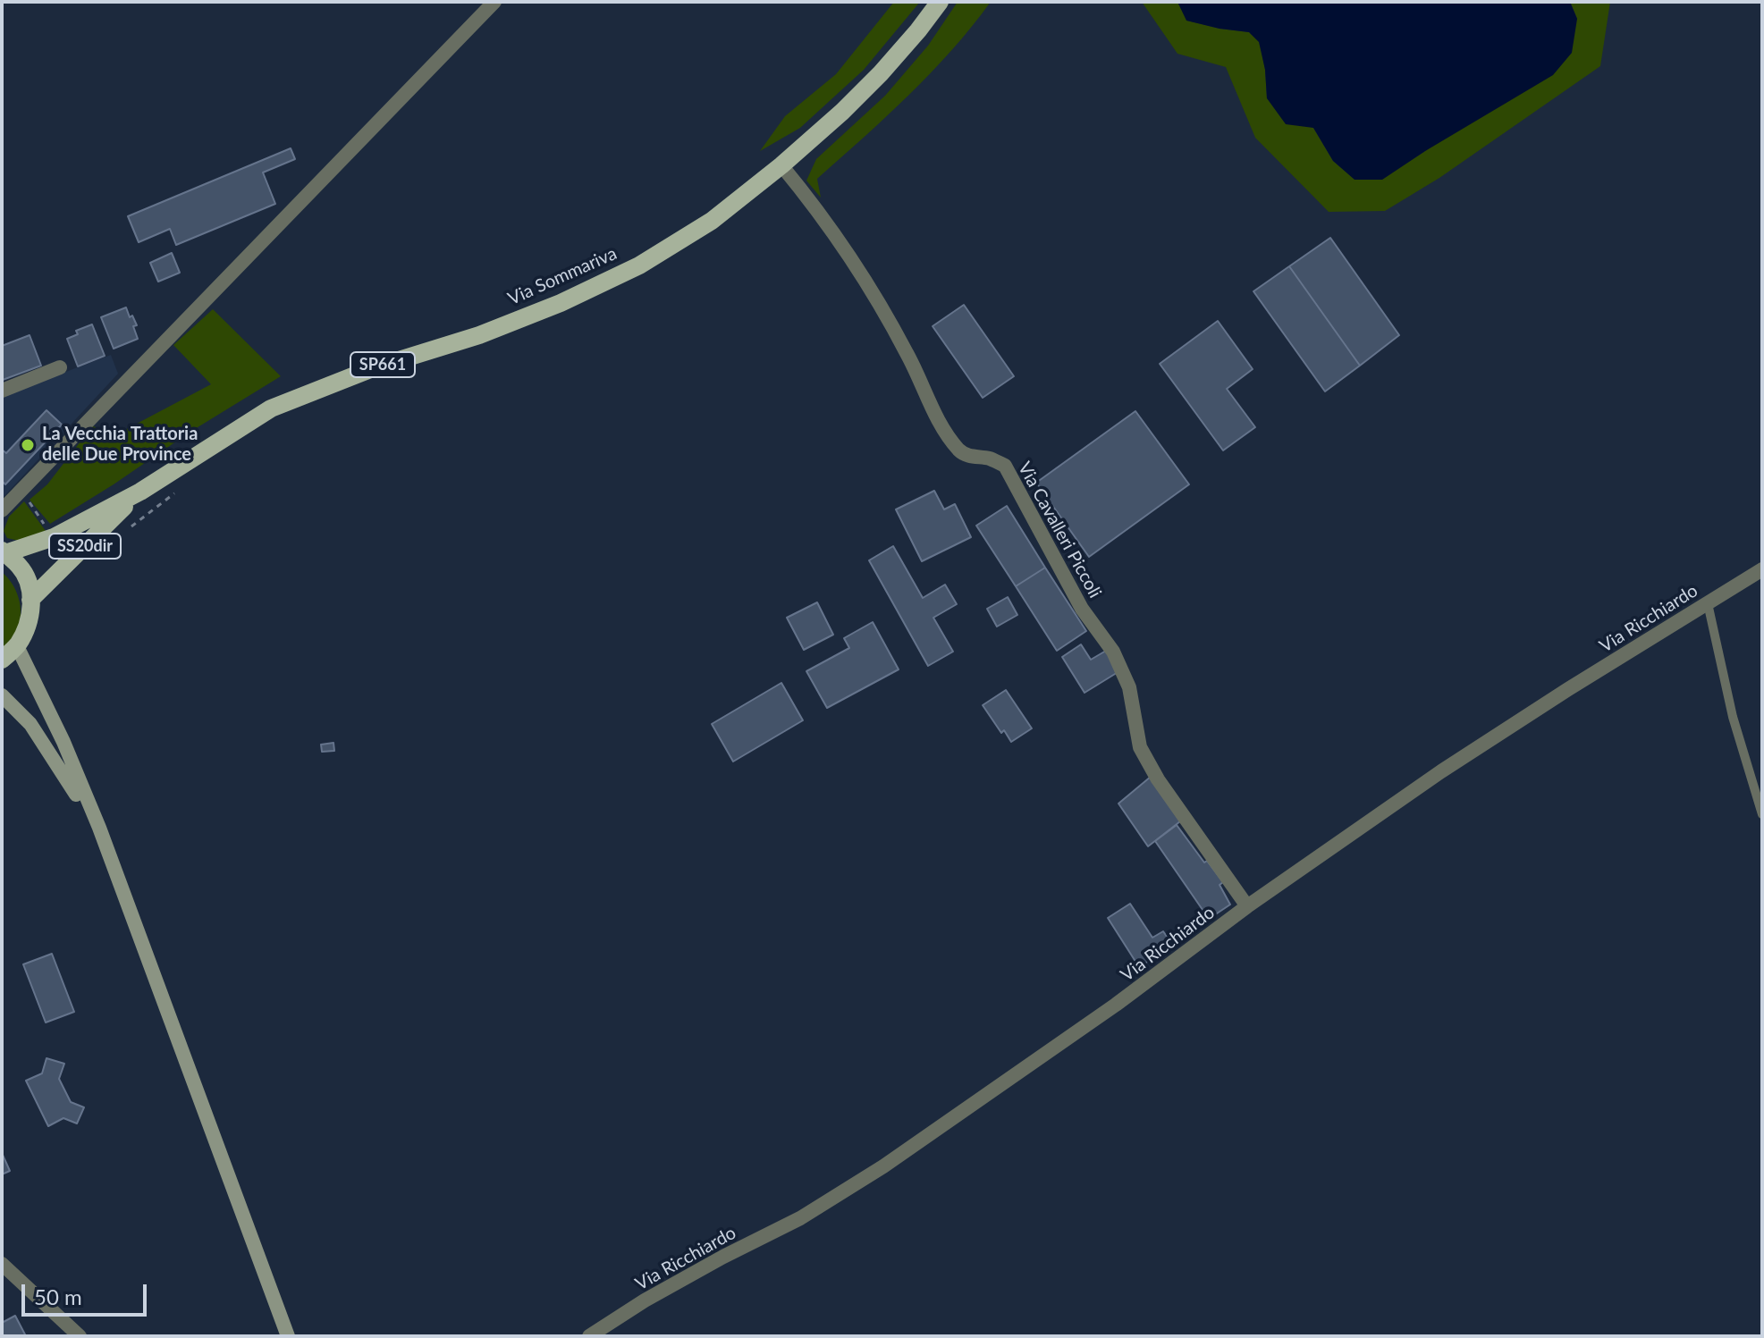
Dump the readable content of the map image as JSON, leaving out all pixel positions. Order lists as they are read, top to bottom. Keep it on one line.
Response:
{"streets":{"main road":["Via Sommariva","SP661","SS20dir"],"street":["Via Cavalleri Piccoli","Via Ricchiardo"]},"crossings":[["Via Sommariva","Via Cavalleri Piccoli"],["Via Sommariva","SS20dir"],["Via Cavalleri Piccoli","Via Ricchiardo"]],"places":["La Vecchia Trattoria delle Due Province"],"scale_bar":"50 m"}
